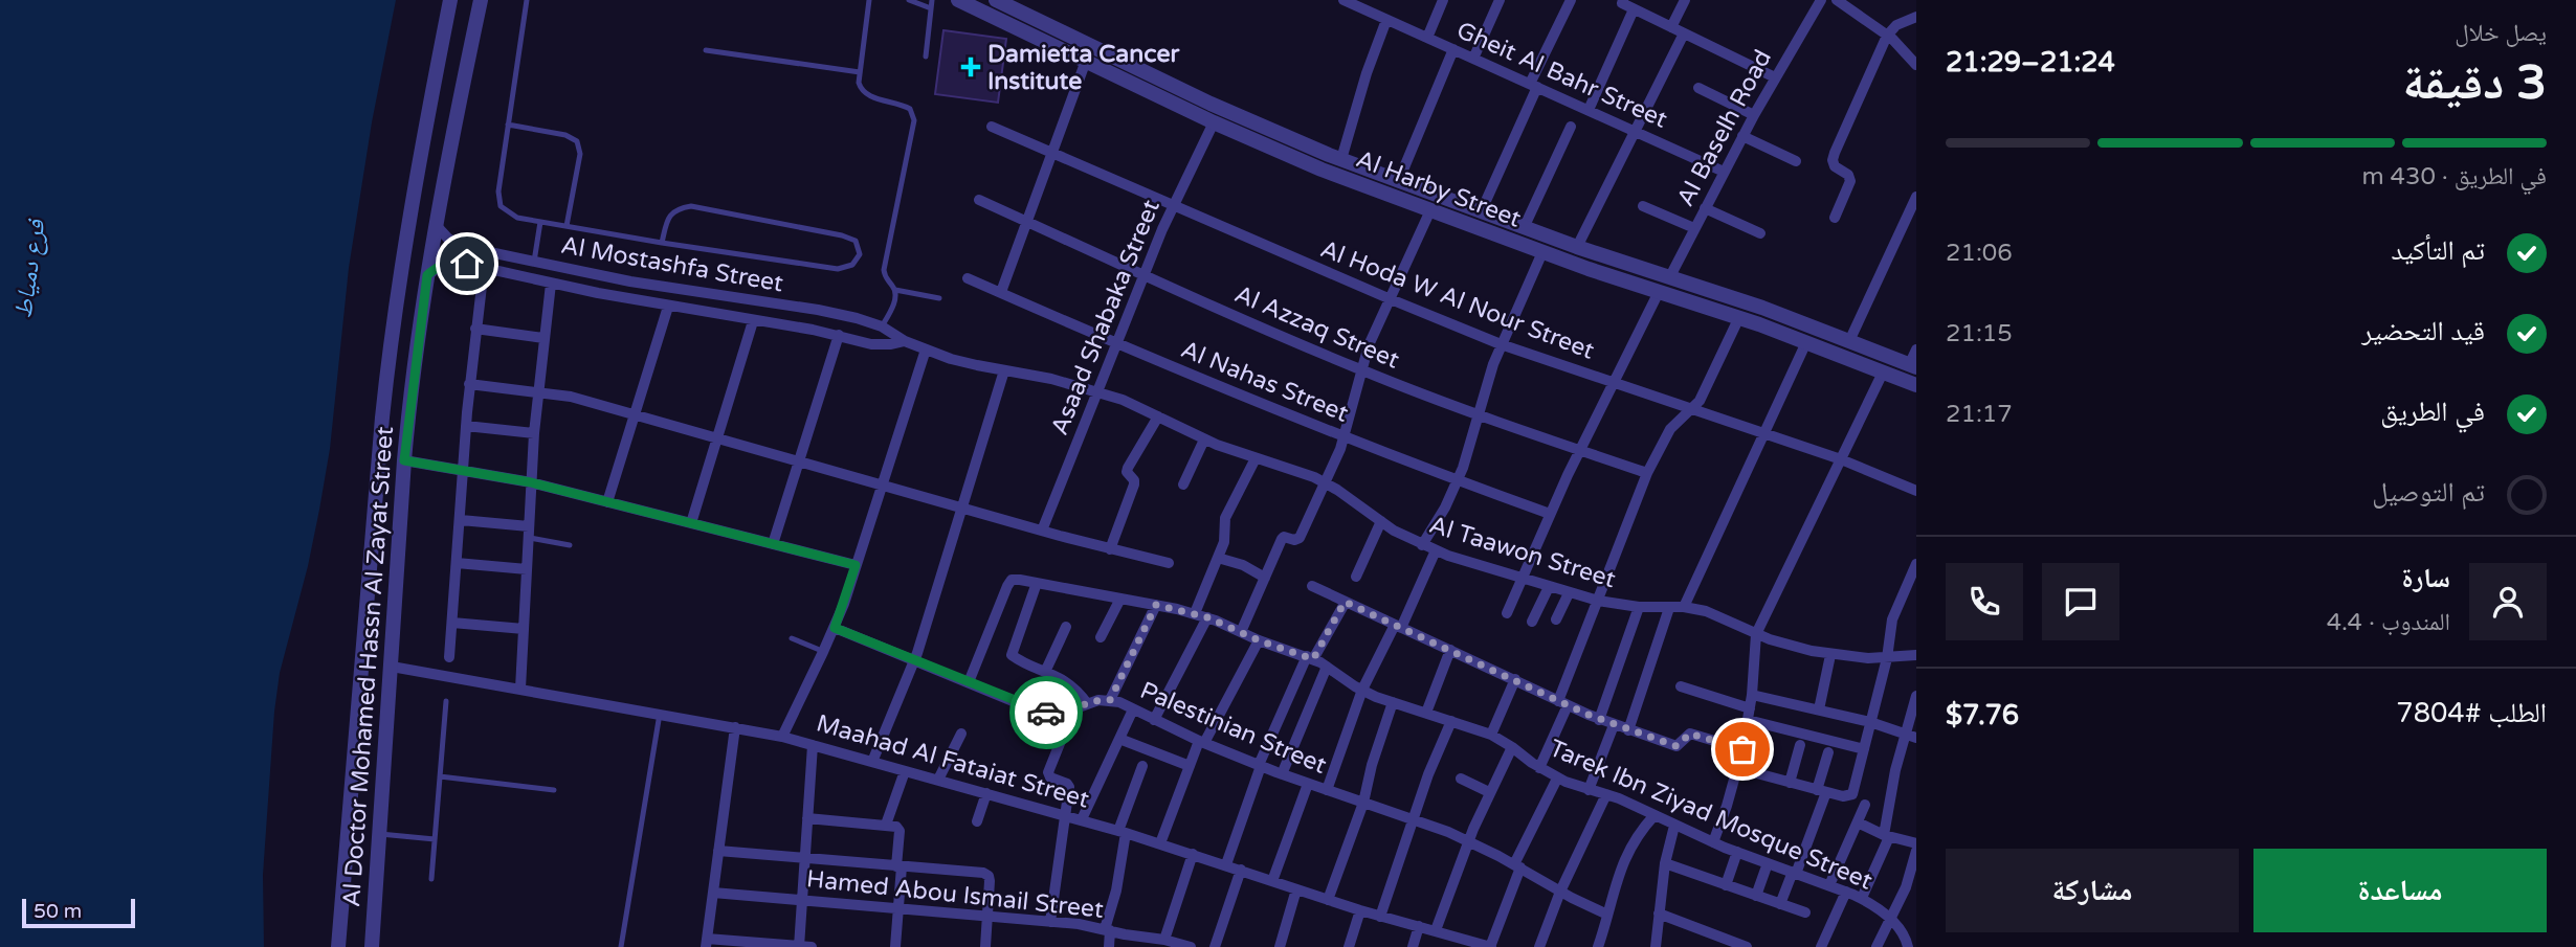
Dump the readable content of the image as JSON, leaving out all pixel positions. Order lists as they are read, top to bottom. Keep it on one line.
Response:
{"streets":{"street":["Gheit Al Bahr Street","Al Baselh Road","Al Harby Street","Al Mostashfa Street","Al Hoda W Al Nour Street","Asaad Shabaka Street","Al Azzaq Street","Al Nahas Street","Al Taawon Street","Al Doctor Mohamed Hassn Al Zayat Street","Palestinian Street","Maahad Al Fataiat Street","Tarek Ibn Ziyad Mosque Street","Hamed Abou Ismail Street"]},"crossings":[["Gheit Al Bahr Street","Al Baselh Road"],["Al Baselh Road","Al Harby Street"],["Al Harby Street","Asaad Shabaka Street"],["Al Mostashfa Street","Asaad Shabaka Street"],["Al Mostashfa Street","Al Taawon Street"],["Al Mostashfa Street","Al Doctor Mohamed Hassn Al Zayat Street"],["Al Hoda W Al Nour Street","Asaad Shabaka Street"],["Asaad Shabaka Street","Al Azzaq Street"],["Asaad Shabaka Street","Al Nahas Street"],["Asaad Shabaka Street","Al Taawon Street"],["Al Doctor Mohamed Hassn Al Zayat Street","Maahad Al Fataiat Street"],["Palestinian Street","Tarek Ibn Ziyad Mosque Street"]],"water":["فرع دمياط"],"places":{"health":["Damietta Cancer Institute"]},"scale_bar":"50 m","page":{"heading":["3 دقيقة","يصل خلال","21:24–21:29"],"panel":["سارة","المندوب · 4.4","الطلب #7804","$7.76"],"bar":"في الطريق · 430 m","list":[["تم التأكيد","21:06"],["قيد التحضير","21:15"],["في الطريق","21:17"],"تم التوصيل"],"buttons":["مساعدة","مشاركة"],"scale":"50 m"}}
